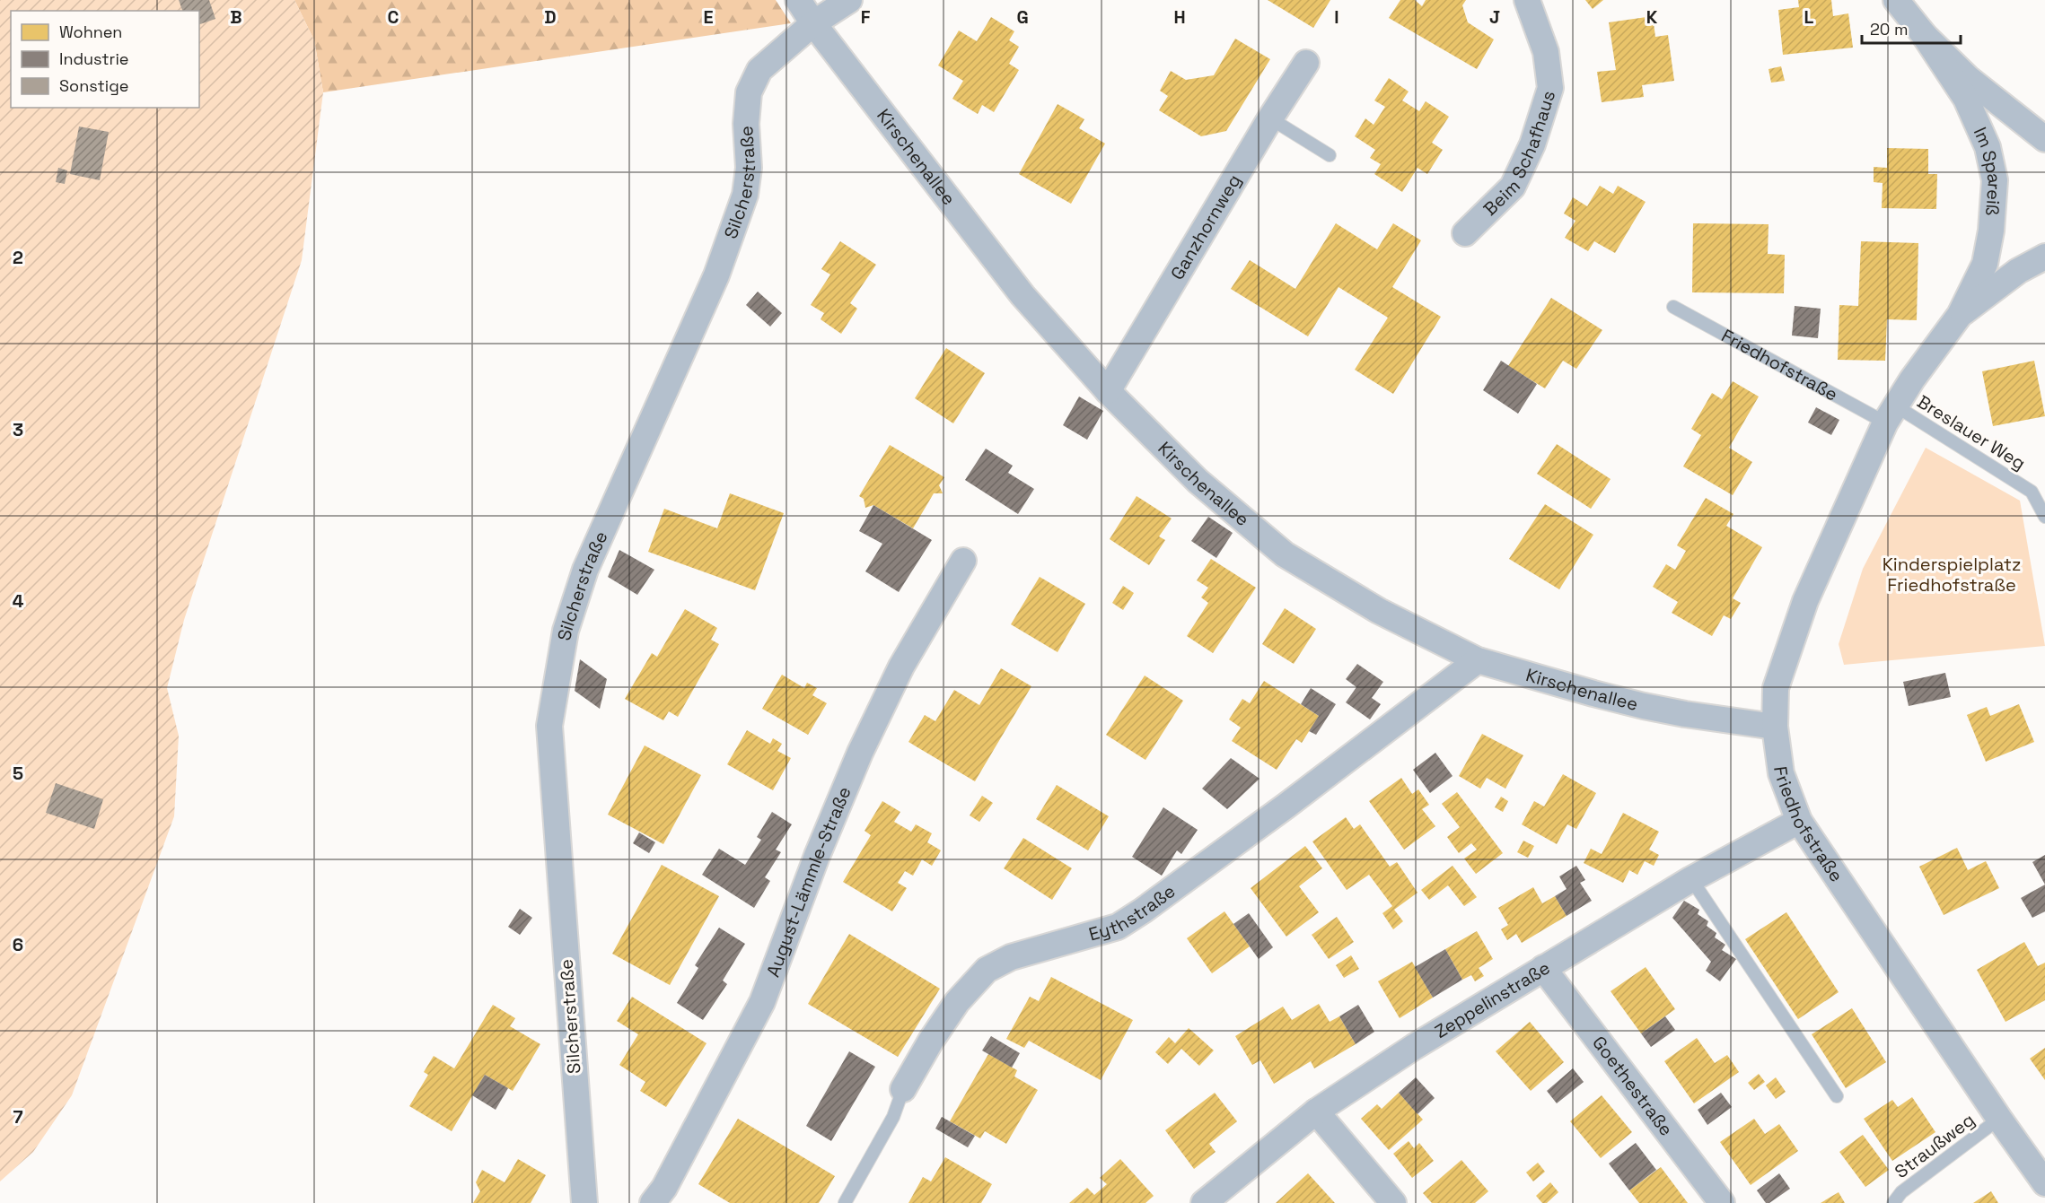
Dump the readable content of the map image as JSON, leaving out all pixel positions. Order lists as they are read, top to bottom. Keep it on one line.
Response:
{"streets":{"street":["Beim Schafhaus","Kirschenallee","Im Spareiß","Silcherstraße","Ganzhornweg","Friedhofstraße","August-Lämmle-Straße","Eythstraße","Zeppelinstraße","Goethestraße"],"lane":["Breslauer Weg","Straußweg"]},"crossings":[["Kirschenallee","Silcherstraße"],["Kirschenallee","Ganzhornweg"],["Kirschenallee","Friedhofstraße"],["Kirschenallee","Eythstraße"],["Im Spareiß","Friedhofstraße"],["Friedhofstraße","Breslauer Weg"],["Friedhofstraße","Zeppelinstraße"],["Friedhofstraße","Straußweg"],["Zeppelinstraße","Goethestraße"]],"parks":["Kinderspielplatz Friedhofstraße"],"legend":["Wohnen","Industrie","Sonstige"],"scale_bar":"20 m","grid":{"columns":["B","C","D","E","F","G","H","I","J","K","L"],"rows":["2","3","4","5","6","7"]}}
